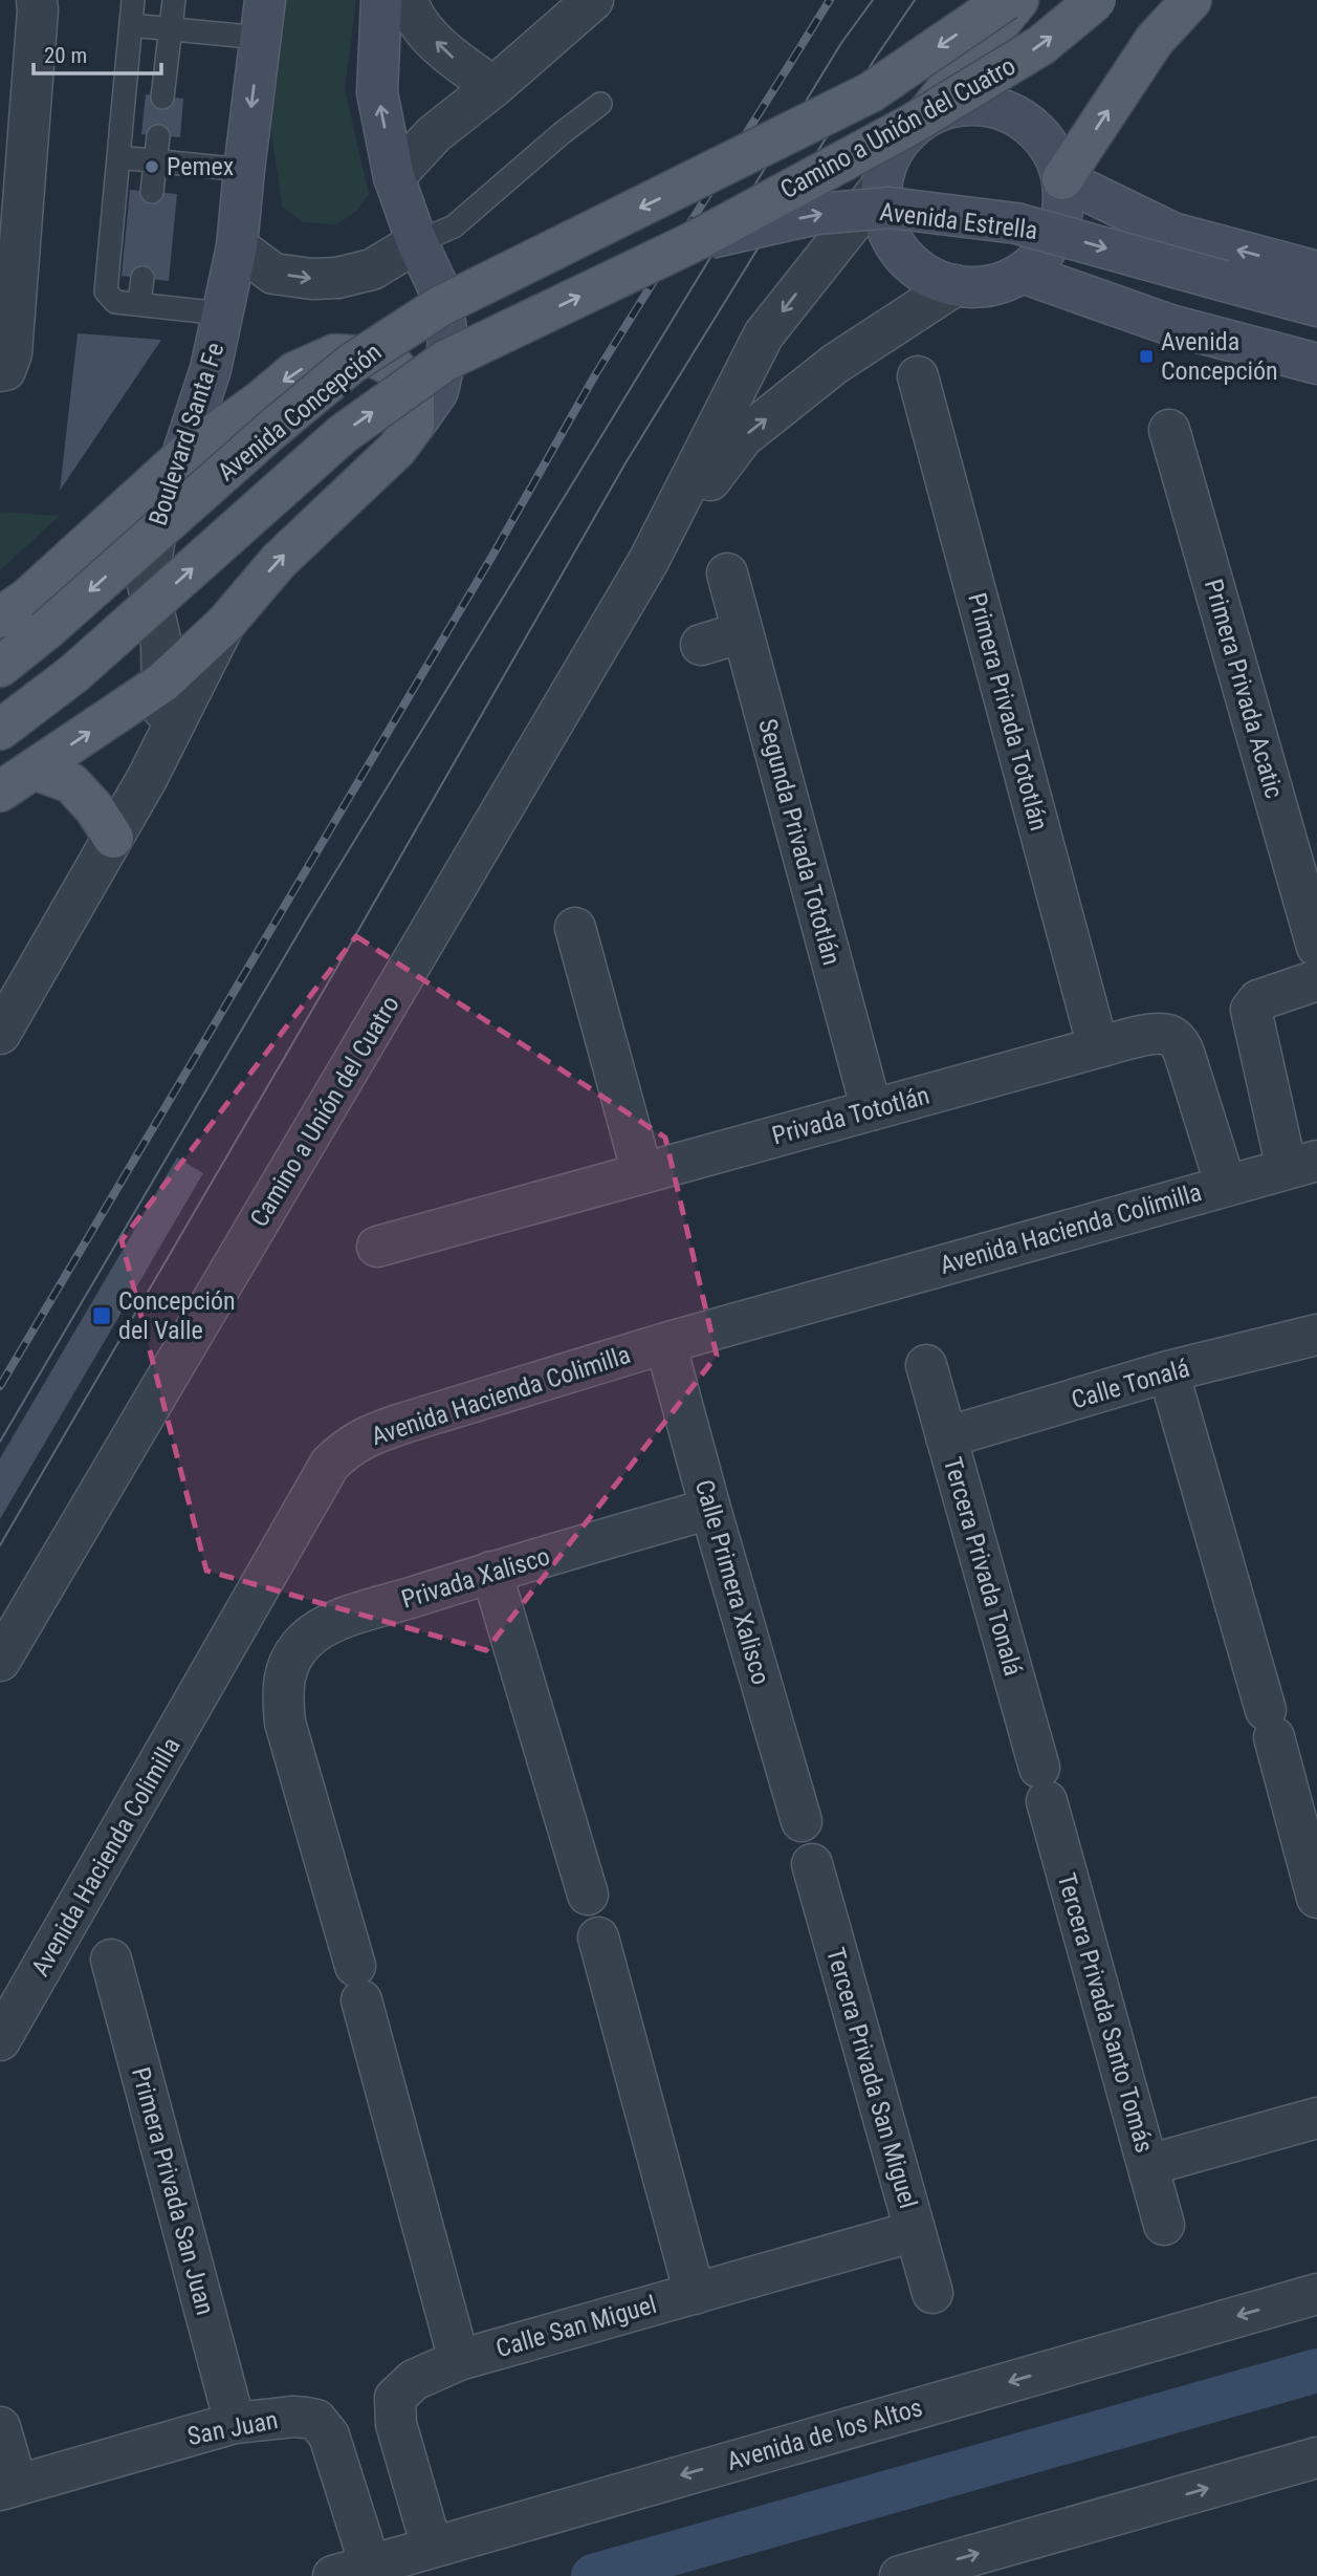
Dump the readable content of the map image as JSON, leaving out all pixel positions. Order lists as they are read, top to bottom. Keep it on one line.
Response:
{"streets":{"main road":["Camino a Unión del Cuatro","Avenida Estrella","Avenida Concepción","Boulevard Santa Fe"],"street":["Primera Privada Acatic","Primera Privada Tototlán","Segunda Privada Tototlán","Privada Tototlán","Avenida Hacienda Colimilla","Calle Tonalá","Tercera Privada Tonalá","Privada Xalisco","Calle Primera Xalisco","Tercera Privada Santo Tomás","Tercera Privada San Miguel","Primera Privada San Juan","Calle San Miguel","San Juan","Avenida de los Altos"]},"crossings":[["Camino a Unión del Cuatro","Avenida Estrella"],["Camino a Unión del Cuatro","Avenida Concepción"],["Avenida Estrella","Avenida Concepción"],["Primera Privada Tototlán","Privada Tototlán"],["Segunda Privada Tototlán","Privada Tototlán"],["Privada Tototlán","Avenida Hacienda Colimilla"],["Avenida Hacienda Colimilla","Calle Primera Xalisco"],["Calle Tonalá","Tercera Privada Tonalá"],["Tercera Privada Tonalá","Tercera Privada Santo Tomás"],["Privada Xalisco","Calle Primera Xalisco"],["Privada Xalisco","Calle San Miguel"],["Tercera Privada San Miguel","Calle San Miguel"],["Primera Privada San Juan","San Juan"],["Calle San Miguel","Avenida de los Altos"],["San Juan","Avenida de los Altos"]],"places":{"other":["Pemex"],"transit":["Avenida Concepción","Concepción del Valle"]},"scale_bar":"20 m"}
